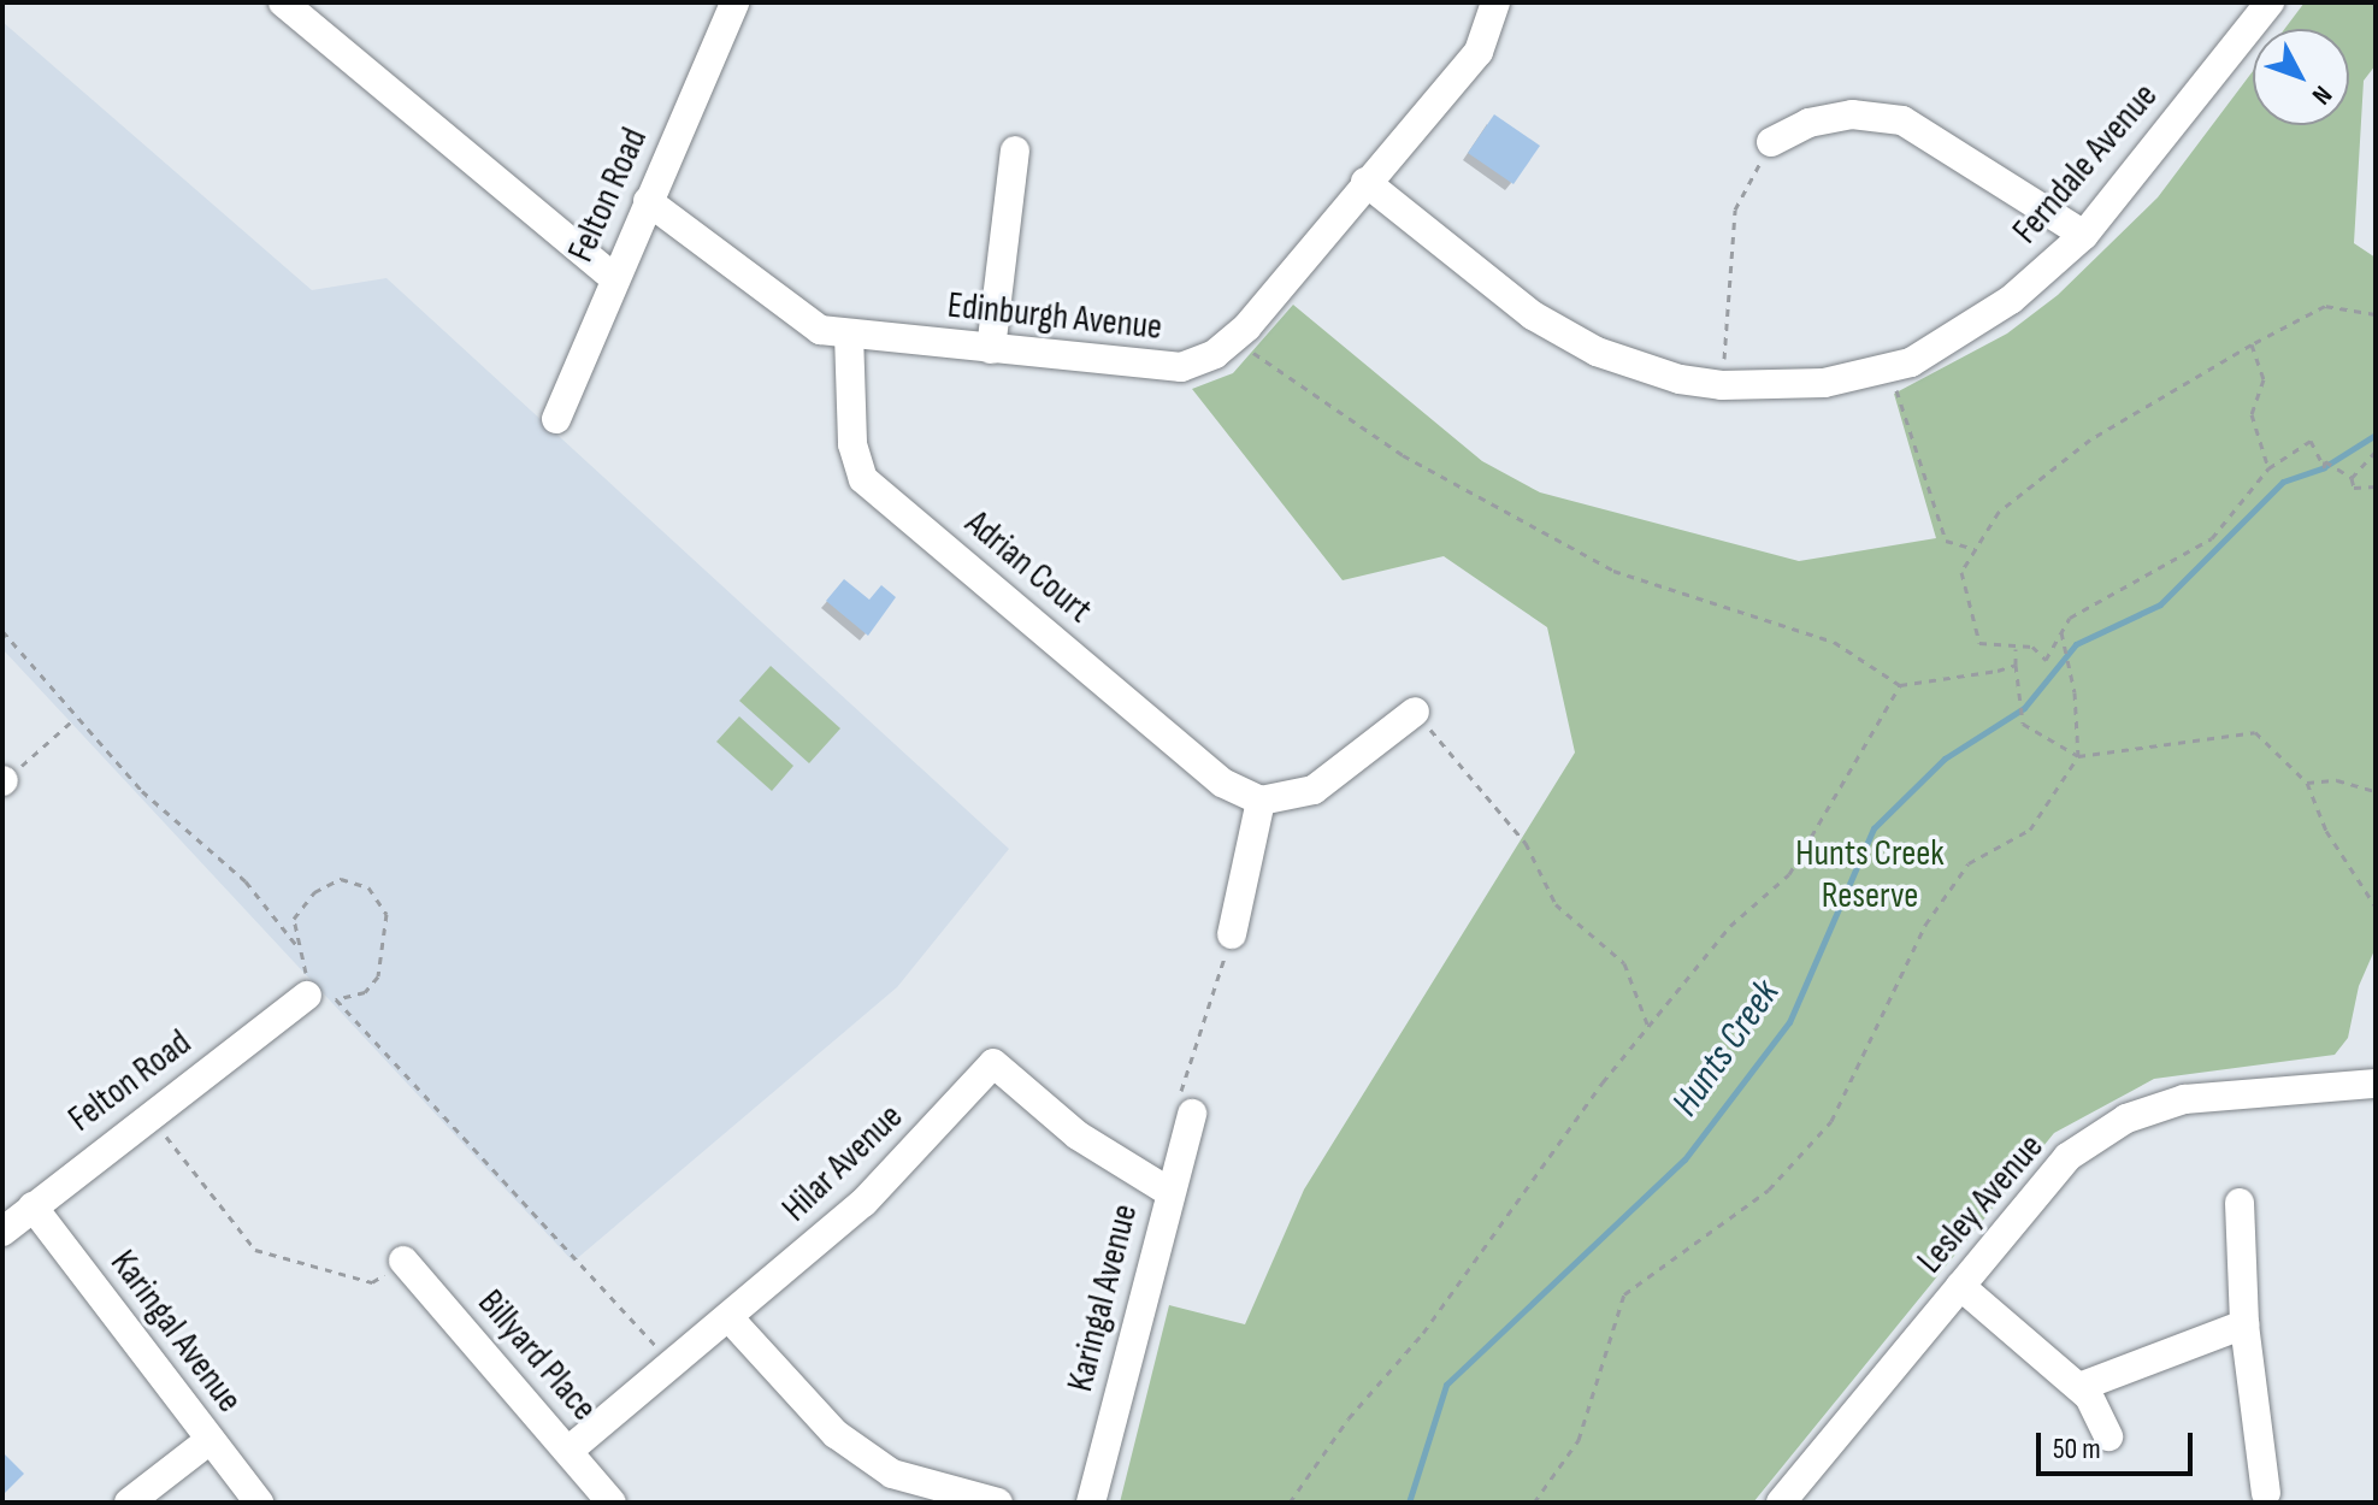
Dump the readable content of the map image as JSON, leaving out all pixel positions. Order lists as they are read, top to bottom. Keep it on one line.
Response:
{"streets":{"street":["Ferndale Avenue","Felton Road","Edinburgh Avenue","Adrian Court","Hilar Avenue","Lesley Avenue","Karingal Avenue","Billyard Place"]},"crossings":[["Ferndale Avenue","Edinburgh Avenue"],["Felton Road","Edinburgh Avenue"],["Felton Road","Karingal Avenue"],["Edinburgh Avenue","Adrian Court"],["Hilar Avenue","Karingal Avenue"],["Hilar Avenue","Billyard Place"]],"water":["Hunts Creek"],"parks":["Hunts Creek Reserve"],"scale_bar":"50 m","north":"bottom right"}
